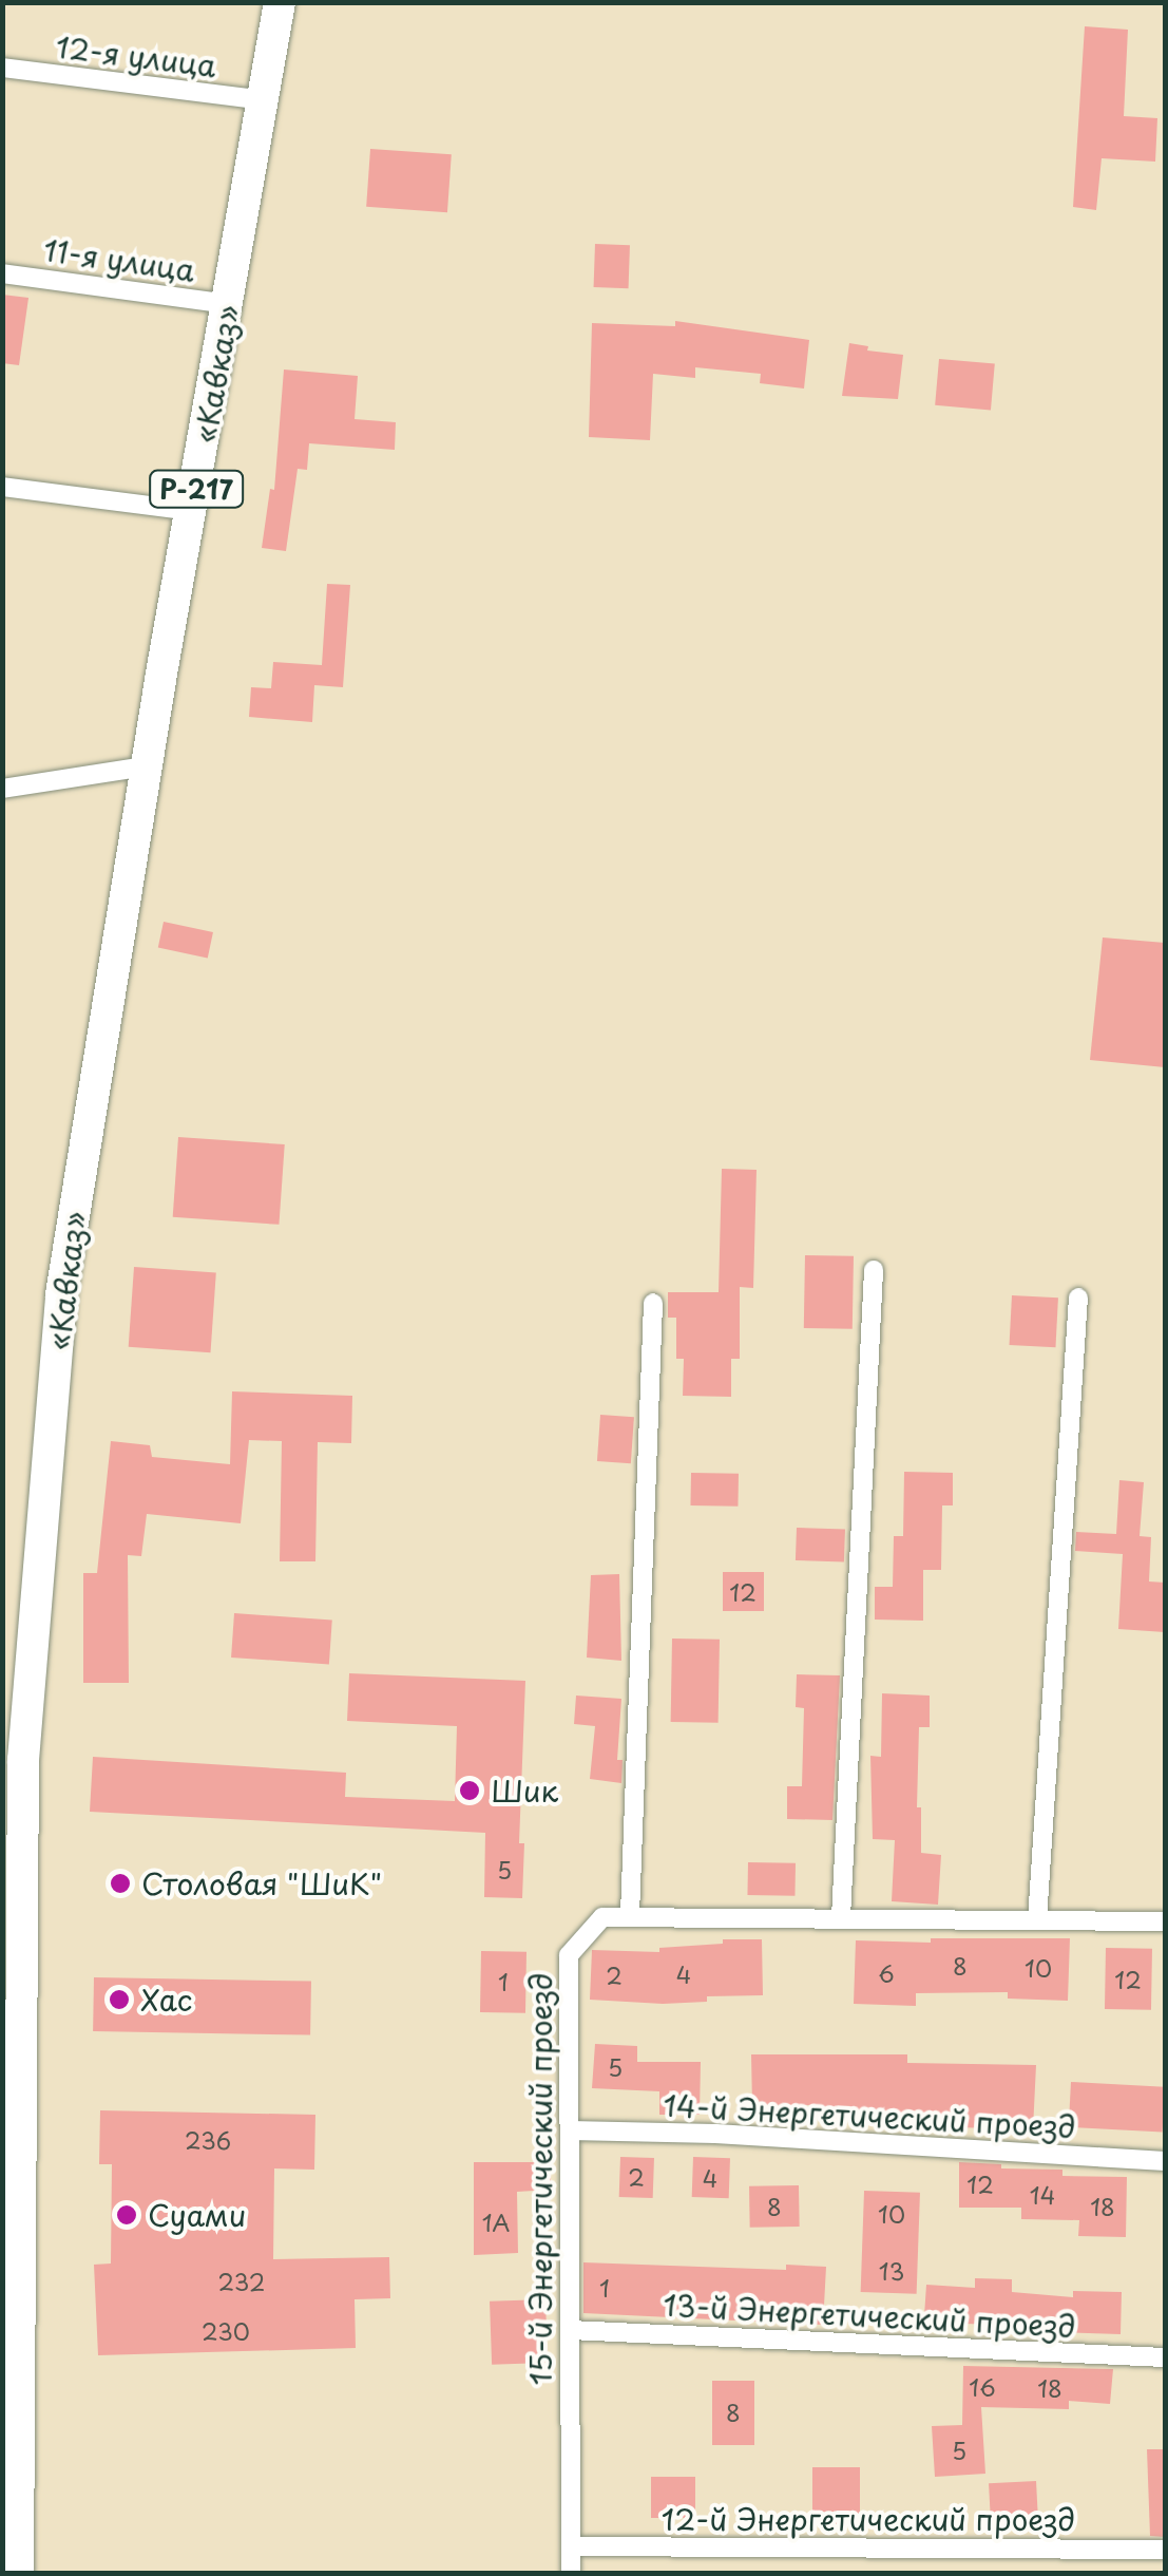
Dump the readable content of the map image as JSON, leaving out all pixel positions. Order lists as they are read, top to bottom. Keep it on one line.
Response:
{"streets":{"highway":["«Кавказ»","Р-217"],"street":["12-я улица","11-я улица","14-й Энергетический проезд","15-й Энергетический проезд","13-й Энергетический проезд","12-й Энергетический проезд"]},"crossings":[["12-я улица","«Кавказ»"],["11-я улица","«Кавказ»"],["14-й Энергетический проезд","15-й Энергетический проезд"],["15-й Энергетический проезд","13-й Энергетический проезд"],["15-й Энергетический проезд","12-й Энергетический проезд"]],"places":["Шик","Столовая \"ШиК\"","Хас","Суами"],"house_numbers":["12","5","8","10","6","4","2","12","1","5","236","2","4","12","14","8","18","10","1А","13","232","1","230","16","18","8","5"]}
